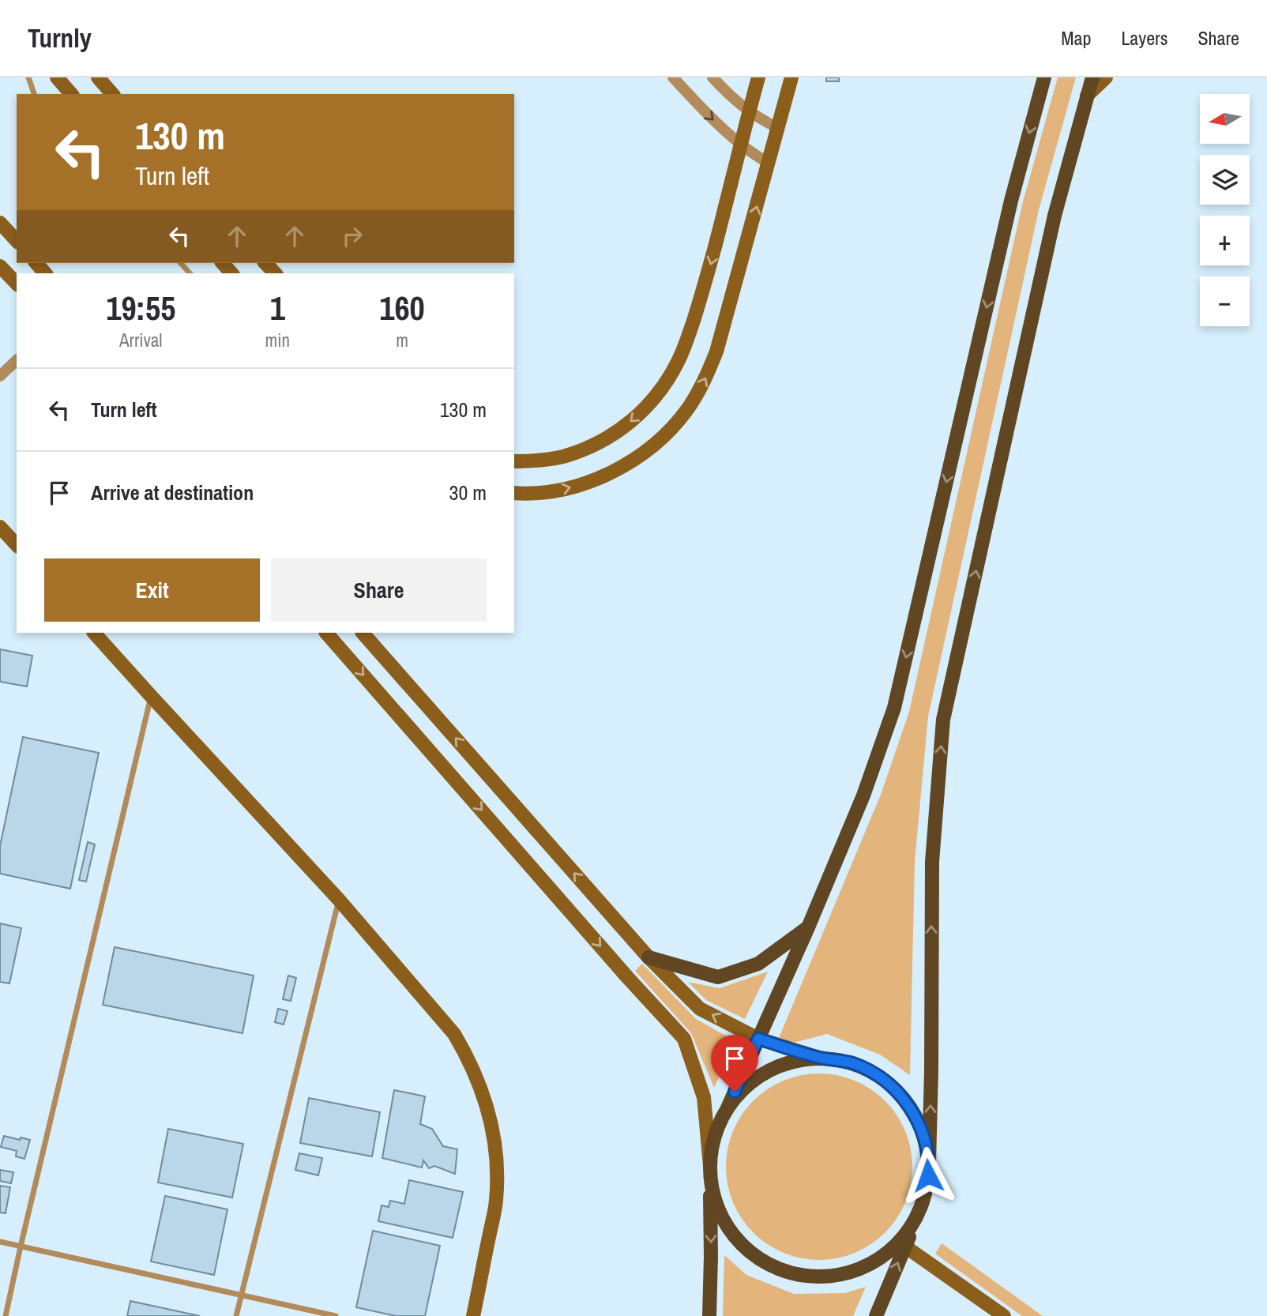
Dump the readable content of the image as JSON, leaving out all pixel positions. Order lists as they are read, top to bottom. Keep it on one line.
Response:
{"north":"left","page":{"header":"Turnly","nav":["Map","Layers","Share"],"map_buttons":["+","−"],"turn":["130 m","Turn left"],"eta":["19:55","Arrival","1","min","160","m"],"list":[{"name":"Turn left","value":"130 m"},{"name":"Arrive at destination","value":"30 m"}],"buttons":["Exit","Share"]}}
